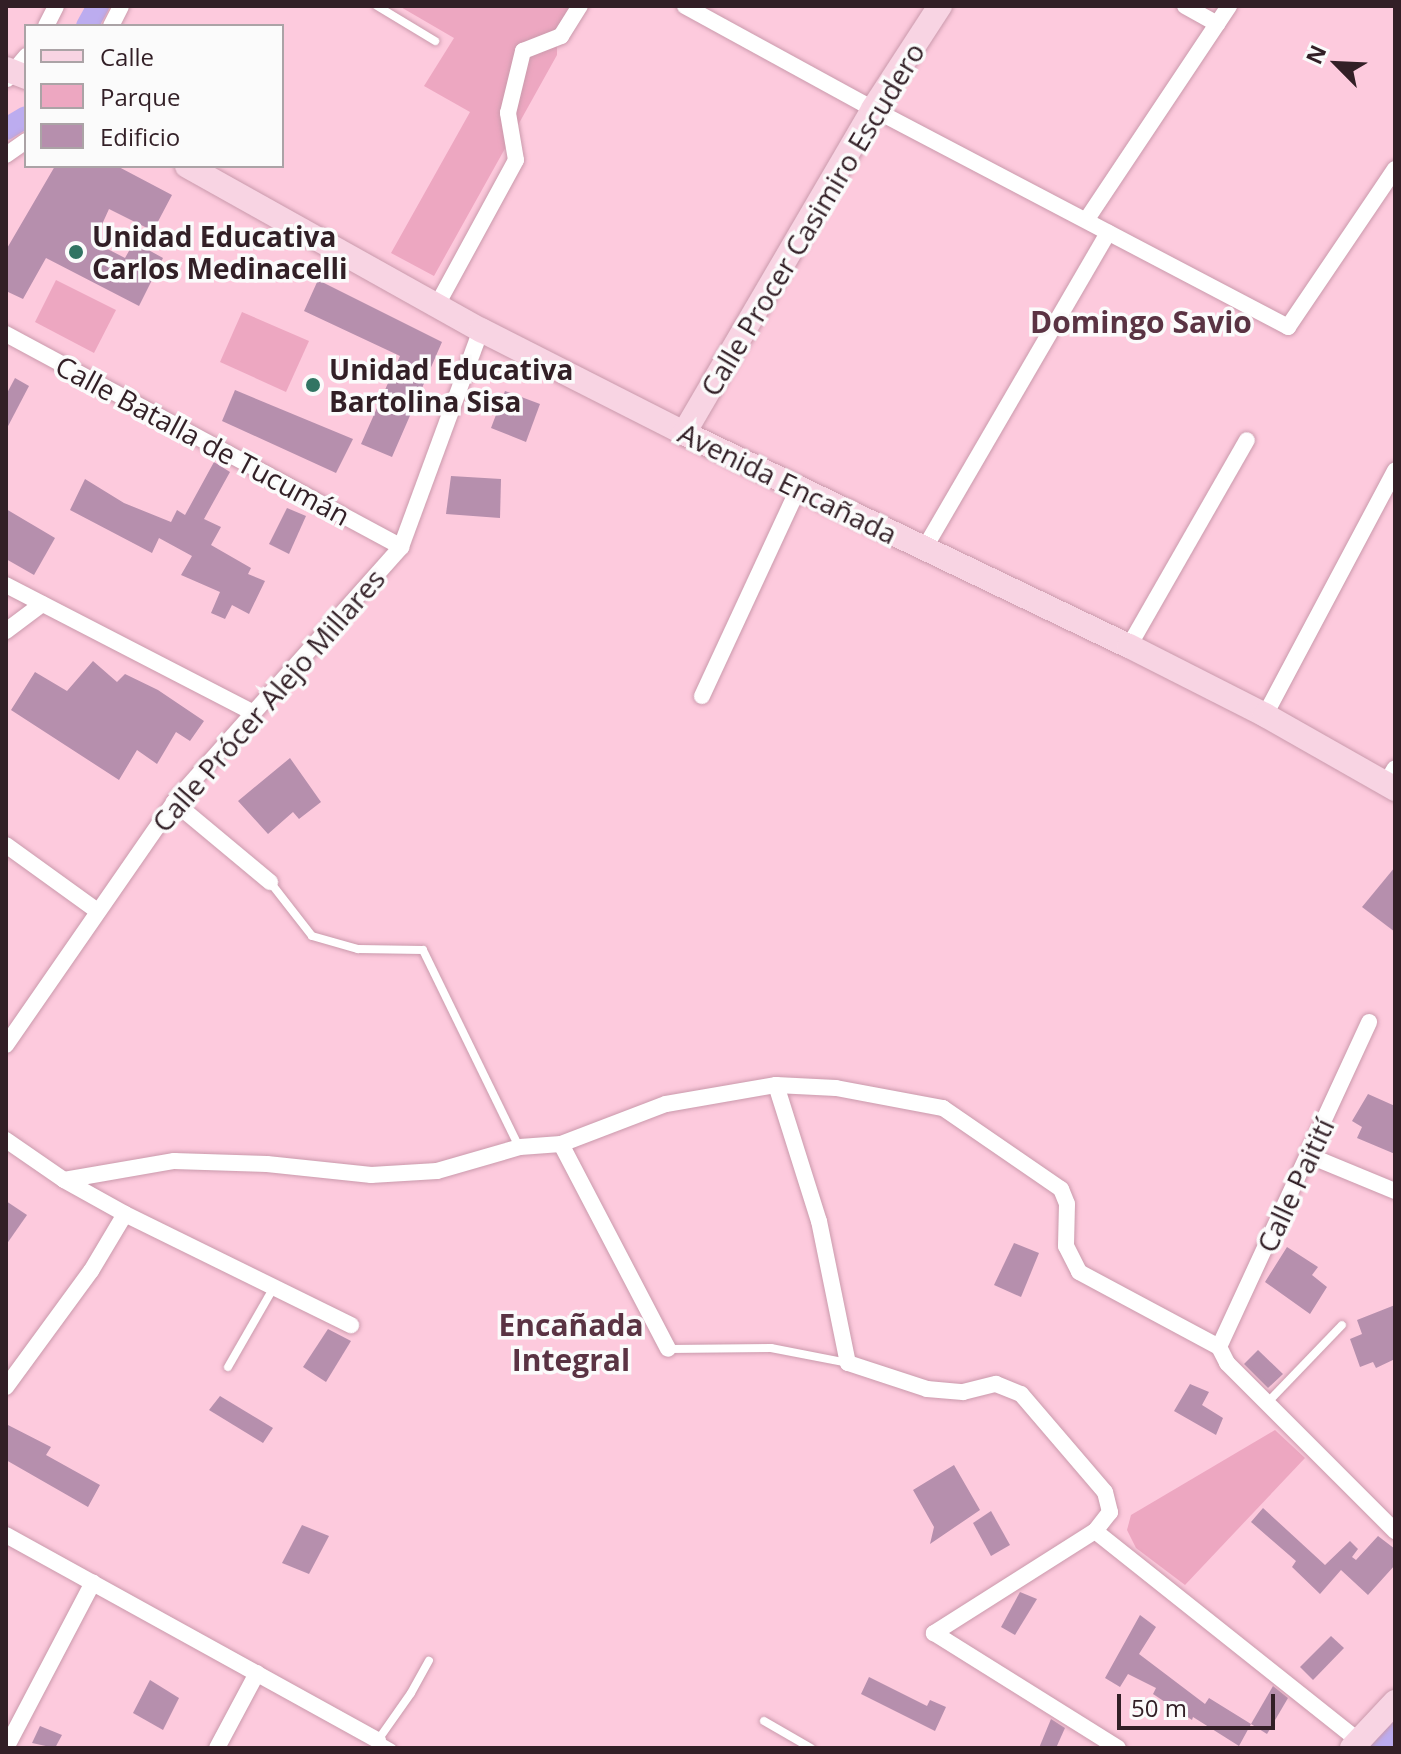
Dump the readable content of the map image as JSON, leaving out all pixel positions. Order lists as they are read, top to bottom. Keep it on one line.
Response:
{"streets":{"main road":["Calle Procer Casimiro Escudero","Avenida Encañada"],"street":["Calle Batalla de Tucumán","Calle Prócer Alejo Millares","Calle Paitití"]},"crossings":[["Calle Procer Casimiro Escudero","Avenida Encañada"],["Calle Batalla de Tucumán","Calle Prócer Alejo Millares"],["Avenida Encañada","Calle Prócer Alejo Millares"]],"districts":["Domingo Savio","Encañada Integral"],"places":["Unidad Educativa Carlos Medinacelli","Unidad Educativa Bartolina Sisa"],"legend":["Calle","Parque","Edificio"],"scale_bar":"50 m","north":"top left"}
